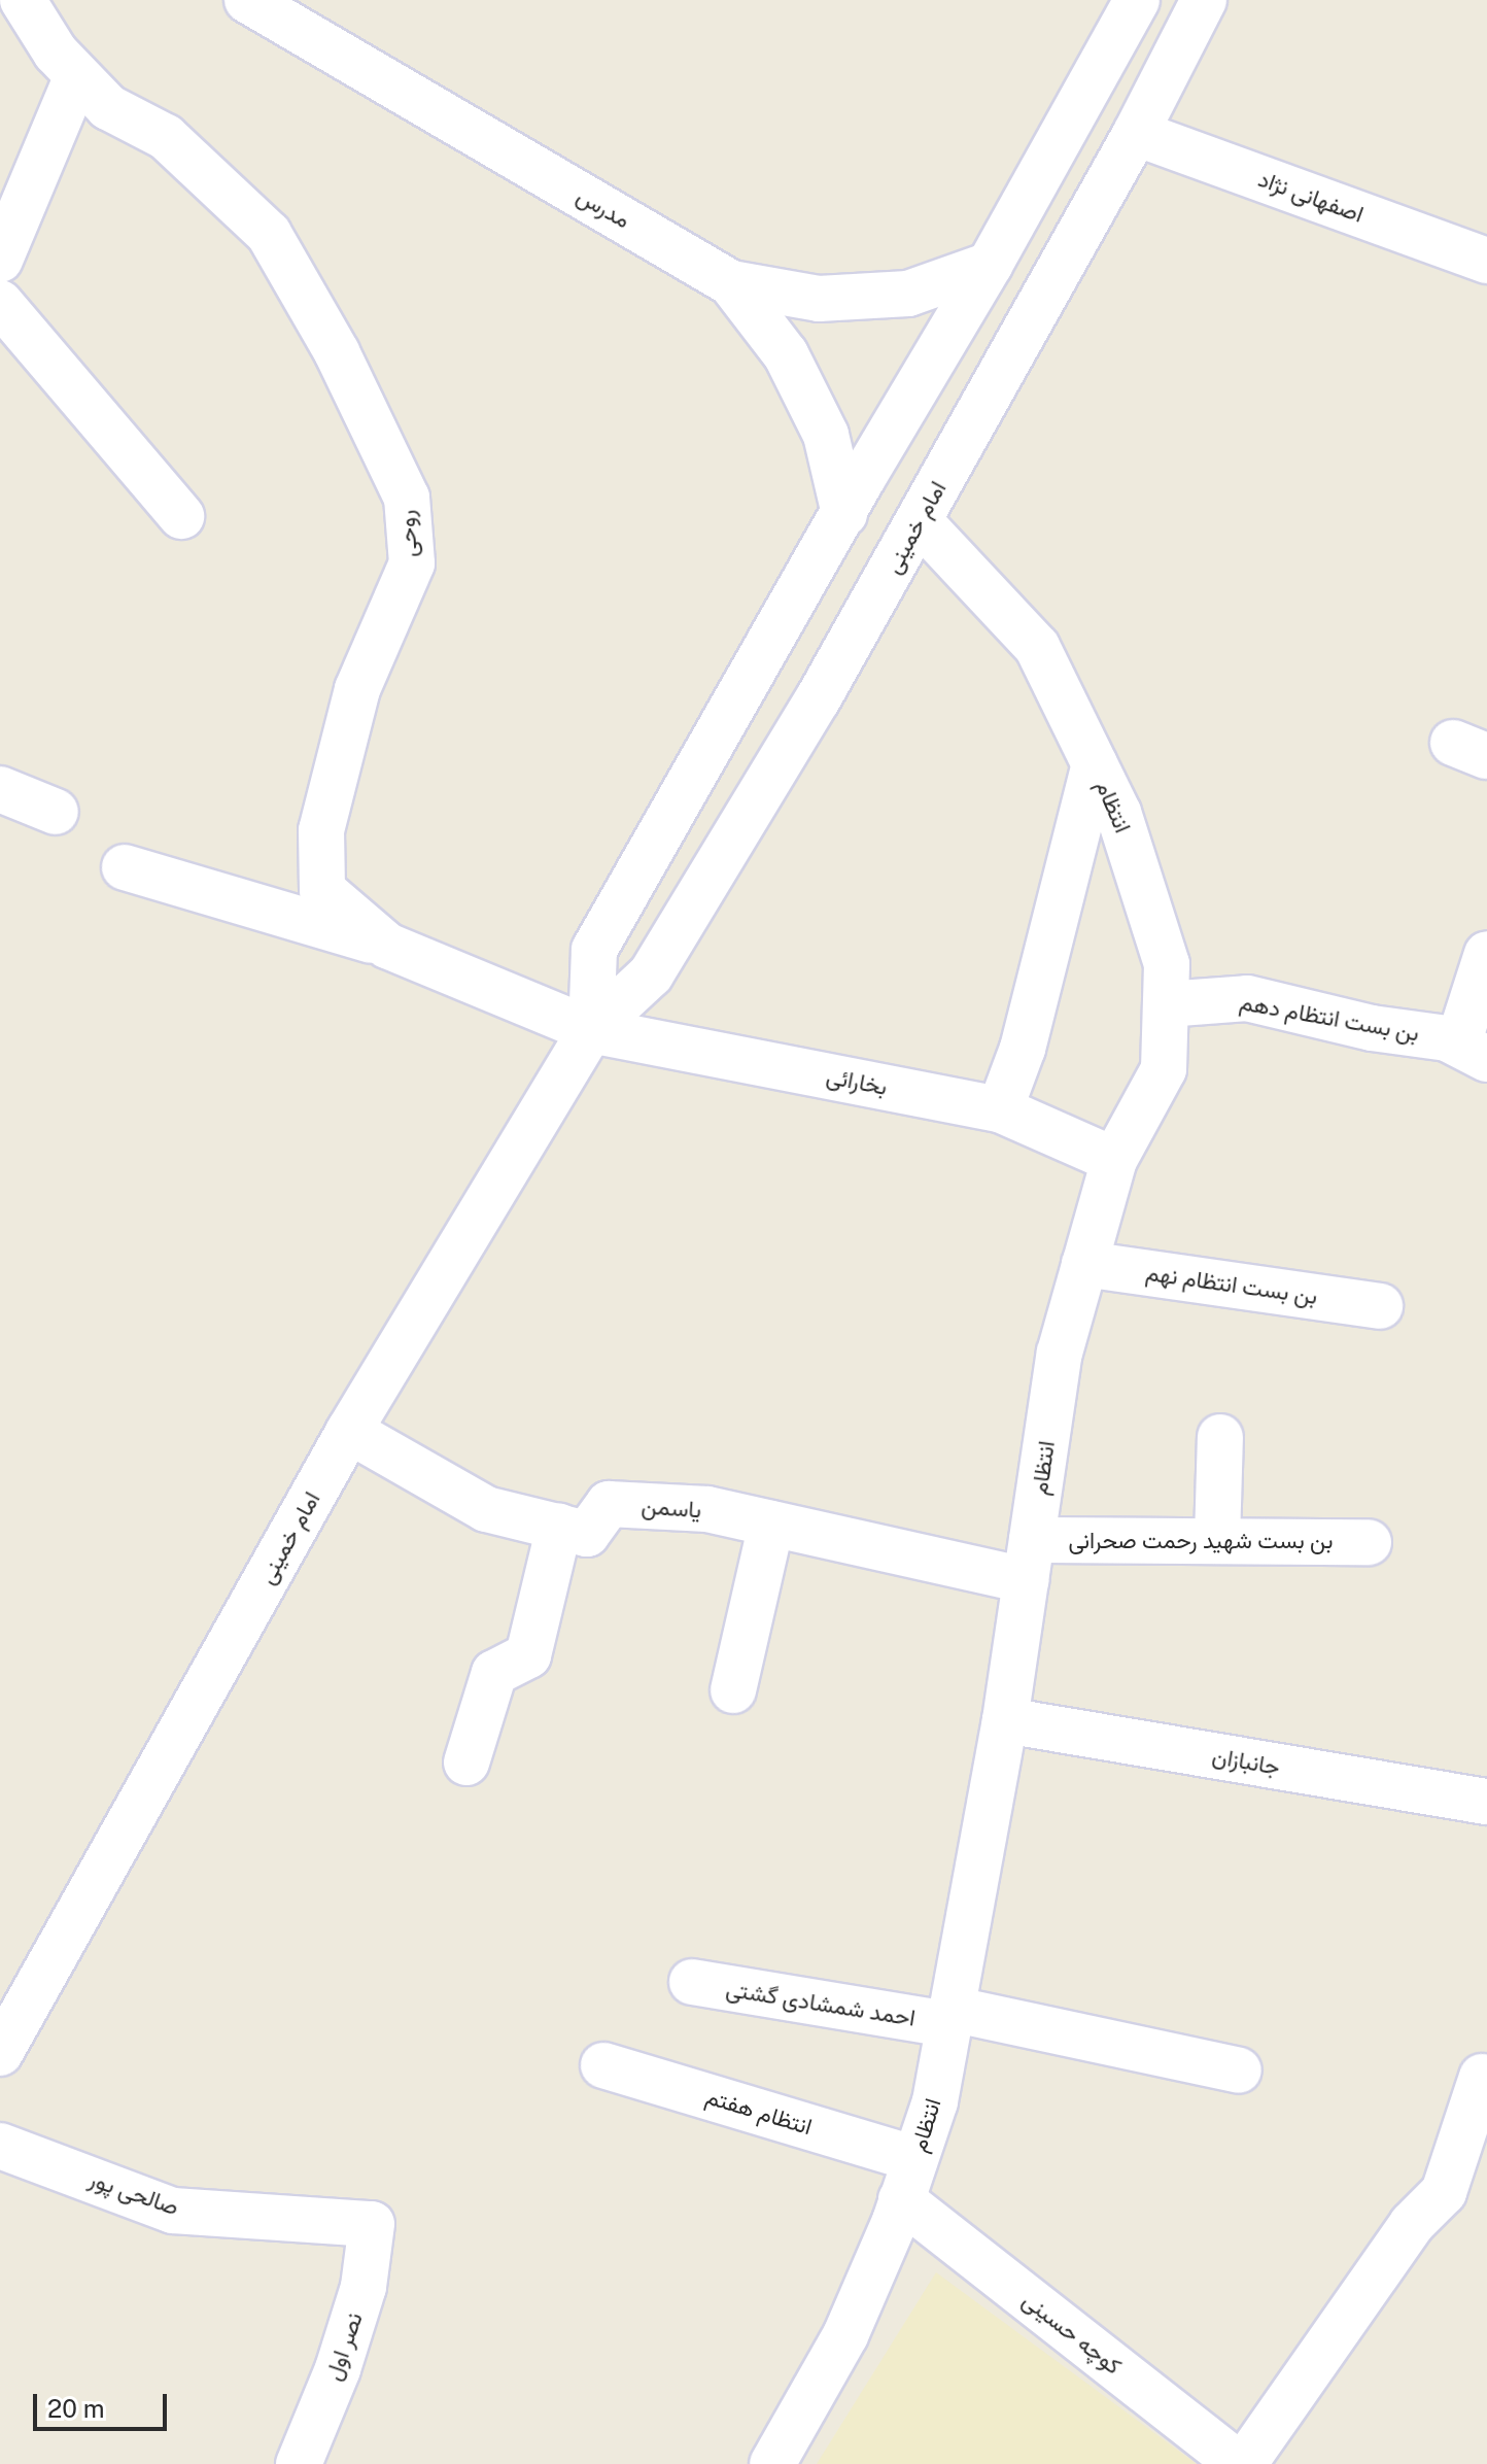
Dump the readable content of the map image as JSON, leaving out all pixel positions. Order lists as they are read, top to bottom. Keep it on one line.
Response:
{"streets":{"street":["اصفهانی نژاد","مدرس","امام خمینی","روحی","انتظام","بن بست انتظام دهم","بخارائی","بن بست انتظام نهم","یاسمن","بن بست شهید رحمت صحرانی","جانبازان","احمد شمشادی گشتی","انتظام هفتم","صالحی پور","کوچه حسینی","نصر اول"]},"crossings":[["اصفهانی نژاد","امام خمینی"],["مدرس","امام خمینی"],["امام خمینی","روحی"],["امام خمینی","انتظام"],["امام خمینی","بخارائی"],["امام خمینی","یاسمن"],["روحی","بخارائی"],["انتظام","بن بست انتظام دهم"],["انتظام","بخارائی"],["انتظام","بن بست انتظام نهم"],["انتظام","یاسمن"],["انتظام","بن بست شهید رحمت صحرانی"],["انتظام","جانبازان"],["انتظام","احمد شمشادی گشتی"],["انتظام","انتظام هفتم"],["انتظام","کوچه حسینی"],["یاسمن","بن بست شهید رحمت صحرانی"],["انتظام هفتم","کوچه حسینی"],["صالحی پور","نصر اول"]],"scale_bar":"20 m"}
